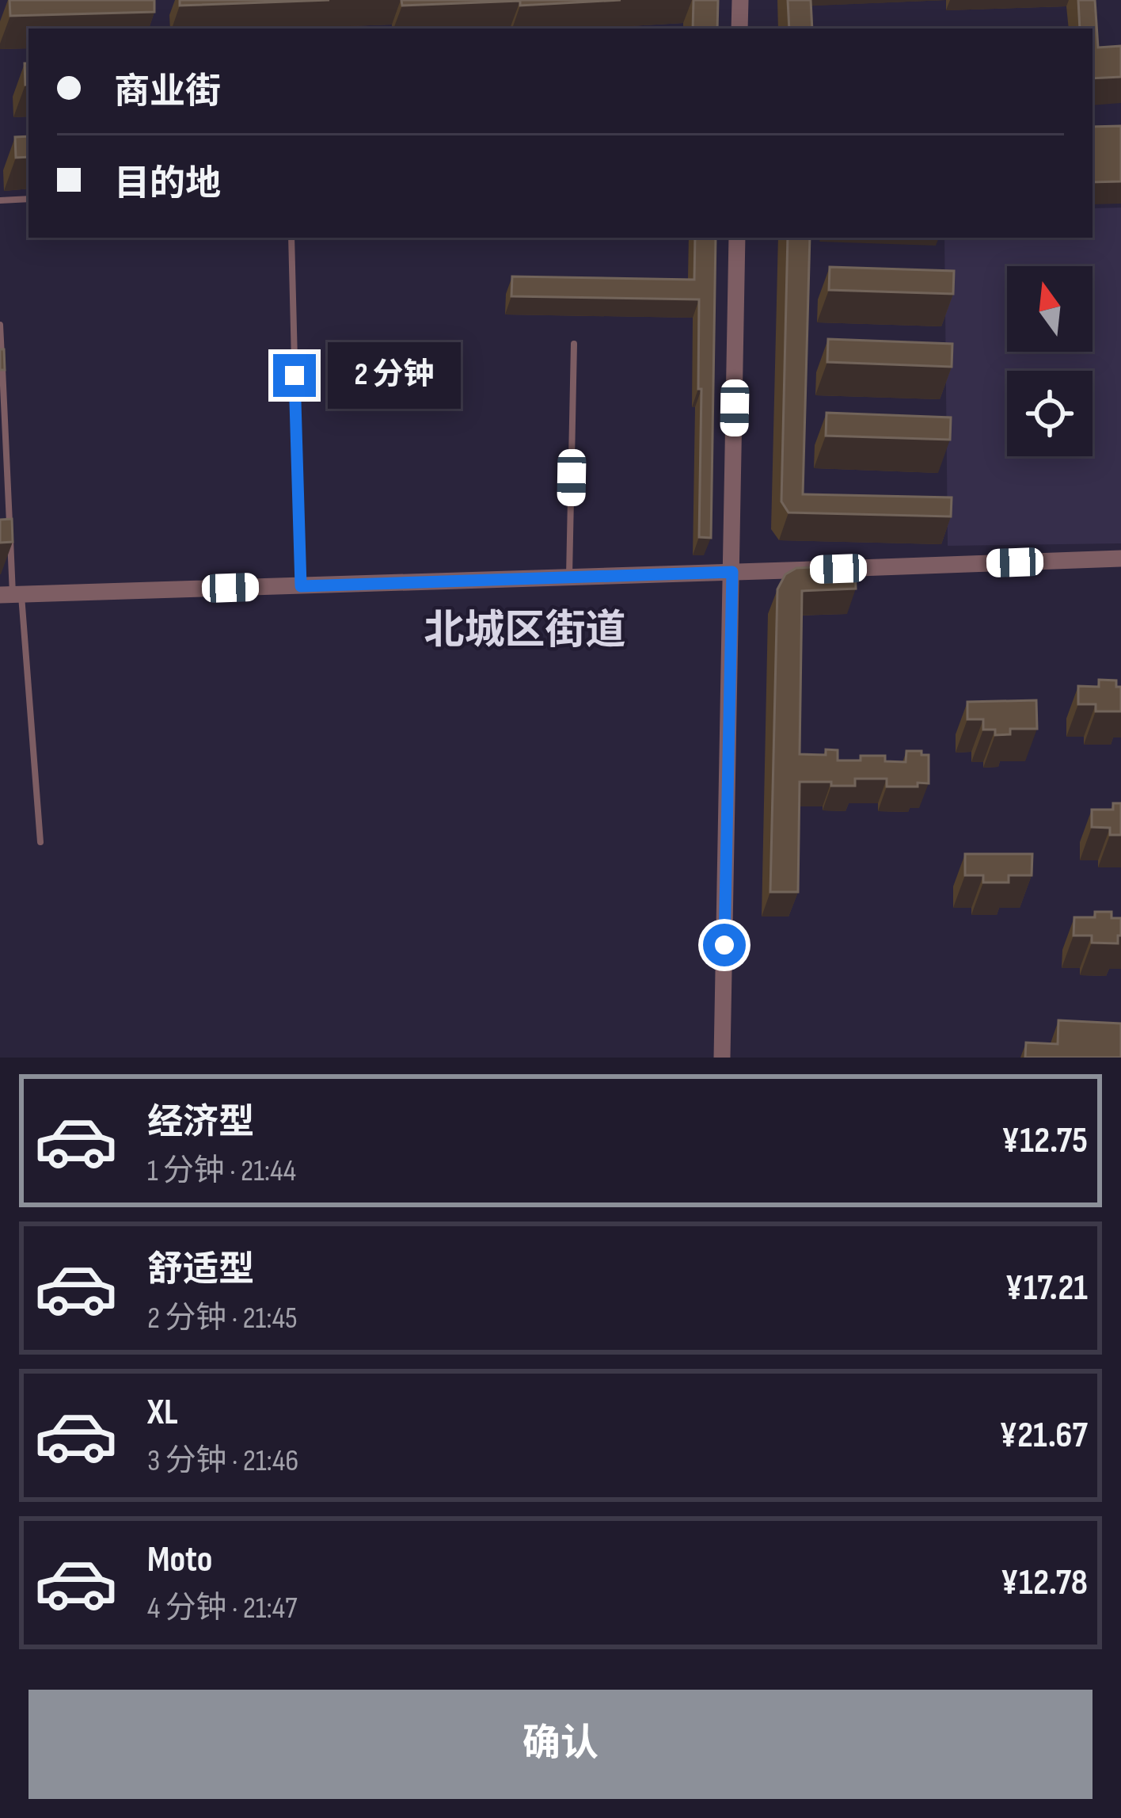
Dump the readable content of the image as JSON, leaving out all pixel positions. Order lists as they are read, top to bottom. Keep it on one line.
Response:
{"districts":["北城区街道"],"north":"top","page":{"banner":["商业街","目的地"],"bubble":"2 分钟","list":[{"name":"经济型","note":"1 分钟 · 21:44","value":"¥12.75"},{"name":"舒适型","note":"2 分钟 · 21:45","value":"¥17.21"},{"name":"XL","note":"3 分钟 · 21:46","value":"¥21.67"},{"name":"Moto","note":"4 分钟 · 21:47","value":"¥12.78"}],"buttons":"确认"}}
